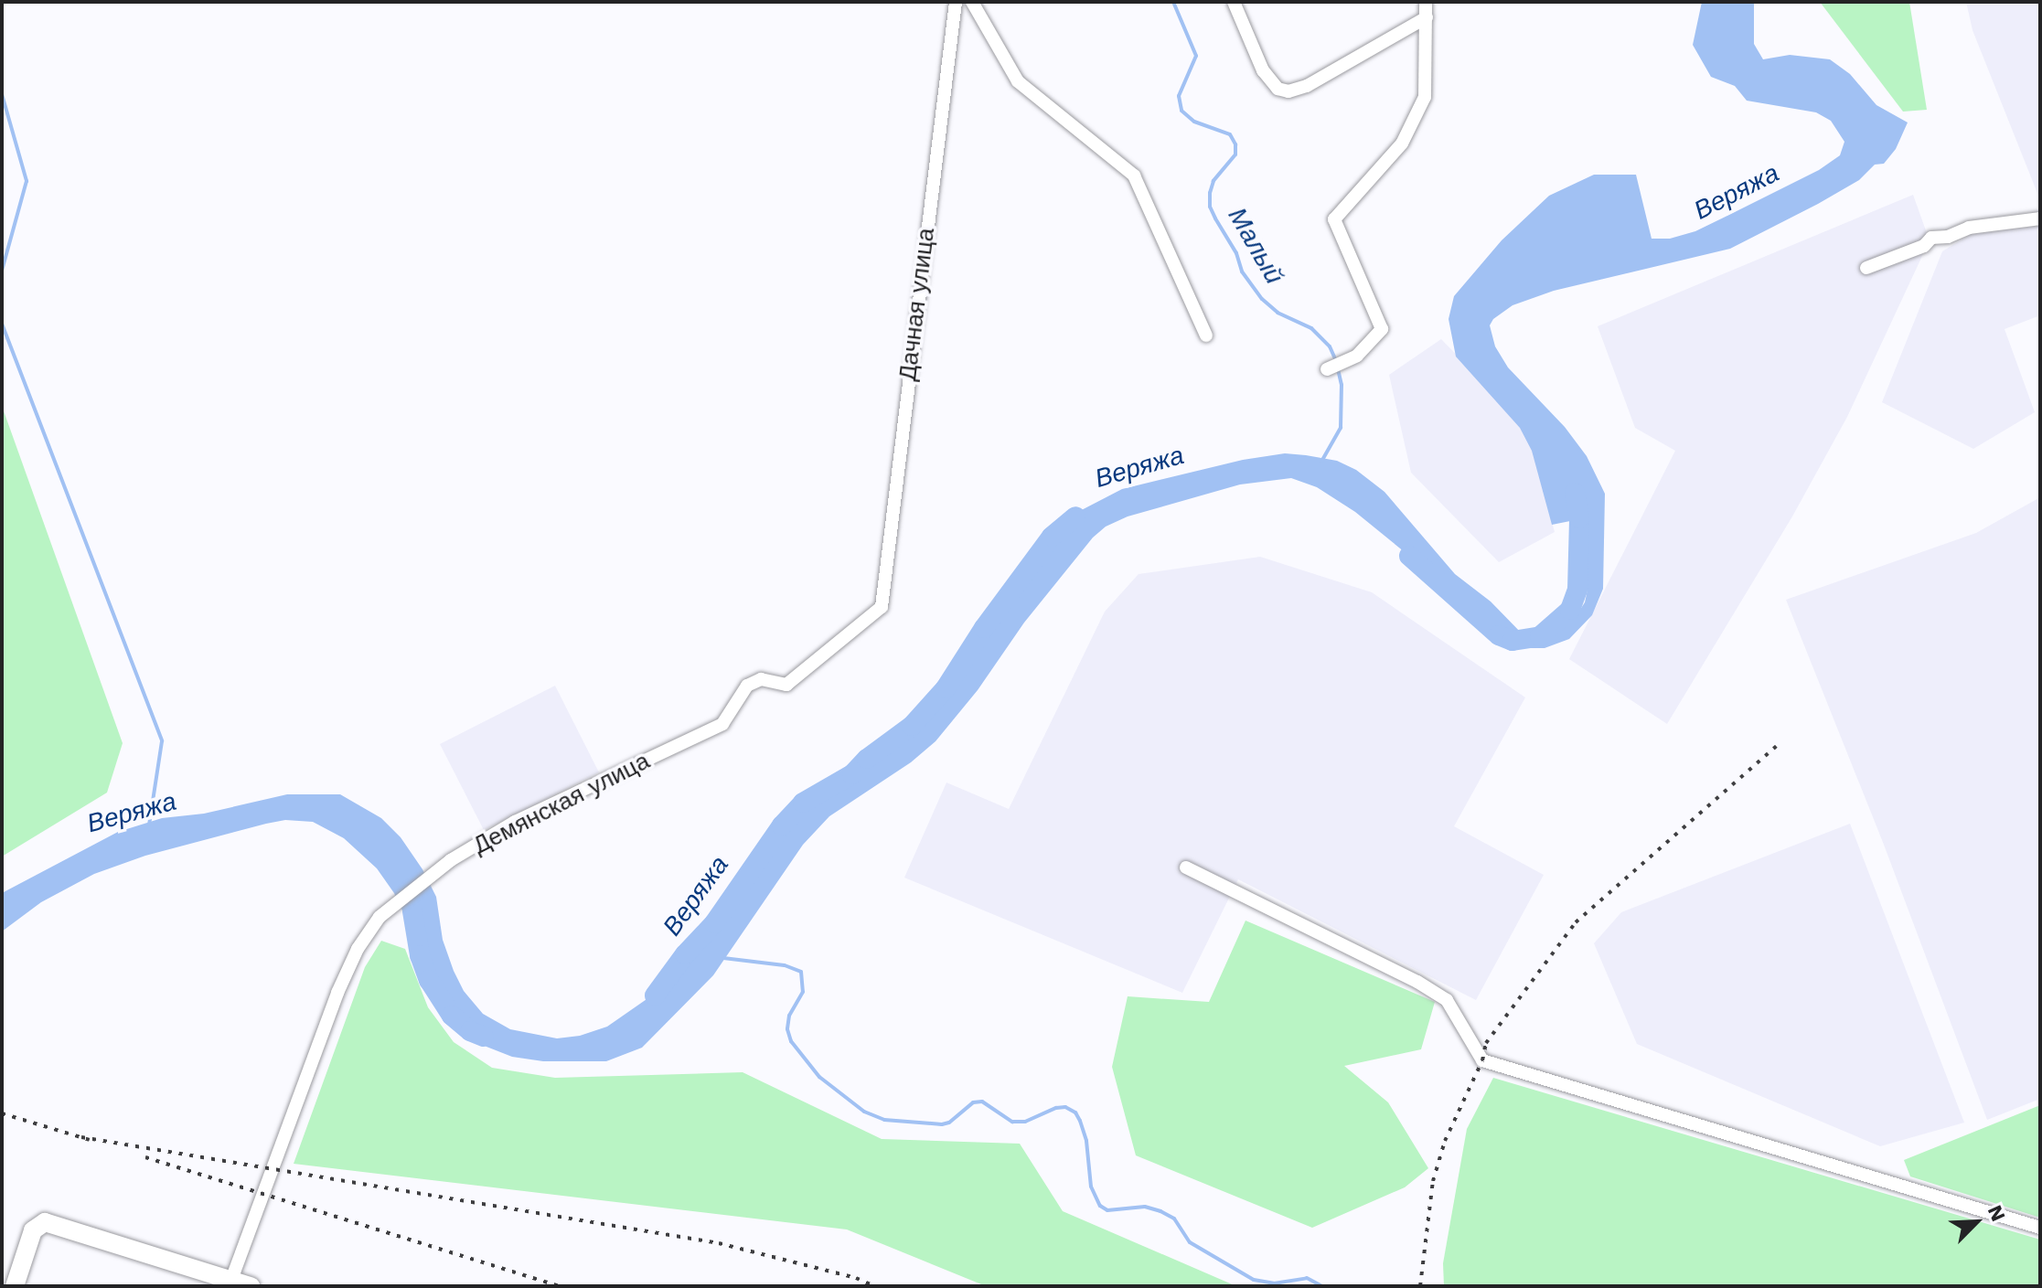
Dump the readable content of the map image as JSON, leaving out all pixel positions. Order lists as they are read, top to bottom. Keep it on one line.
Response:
{"streets":{"street":["Дачная улица","Демянская улица"]},"crossings":[["Дачная улица","Демянская улица"]],"water":["Веряжа","Малый"],"north":"top right"}
